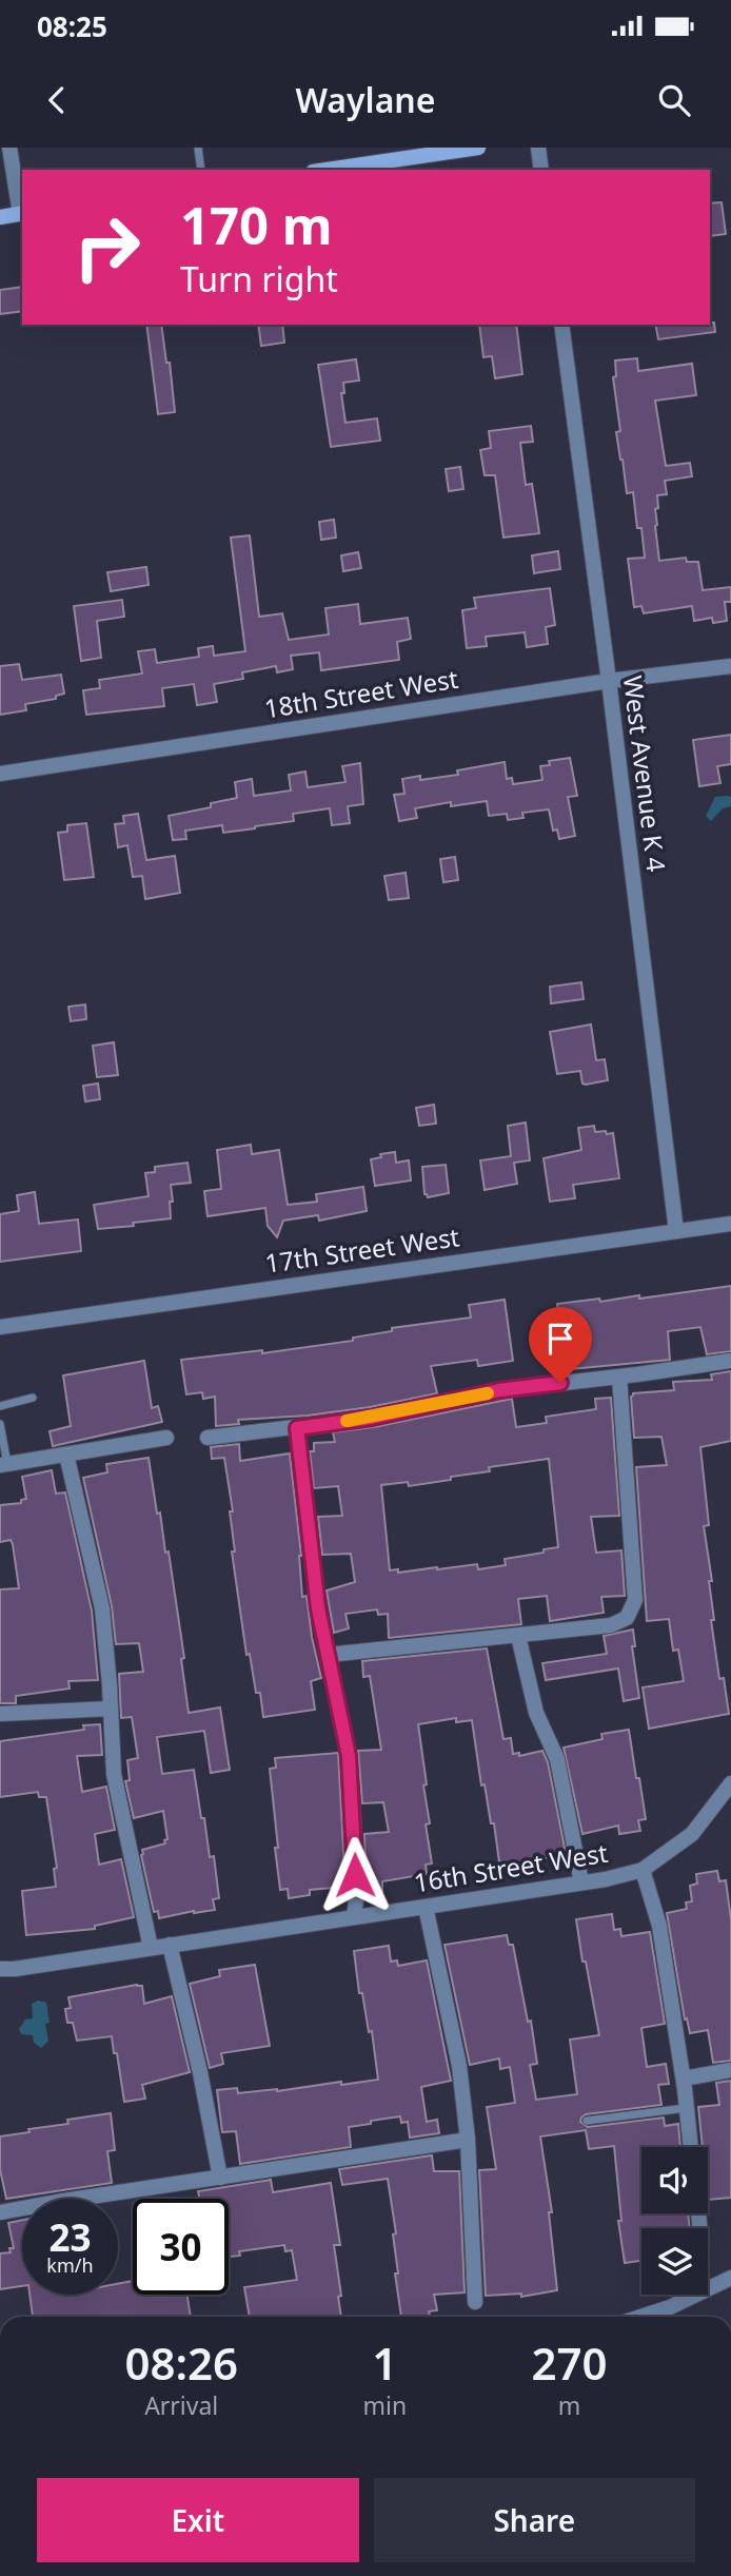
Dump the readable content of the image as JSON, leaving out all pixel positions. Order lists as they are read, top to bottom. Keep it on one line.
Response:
{"streets":{"street":["18th Street West","West Avenue K 4","17th Street West","16th Street West"]},"crossings":[["18th Street West","West Avenue K 4"],["West Avenue K 4","17th Street West"]],"page":{"status":"08:25","header":"Waylane","turn":["170 m","Turn right"],"speed":"23 km/h","limit":"30","eta":["08:26","Arrival","1","min","270","m"],"buttons":["Exit","Share"]}}
